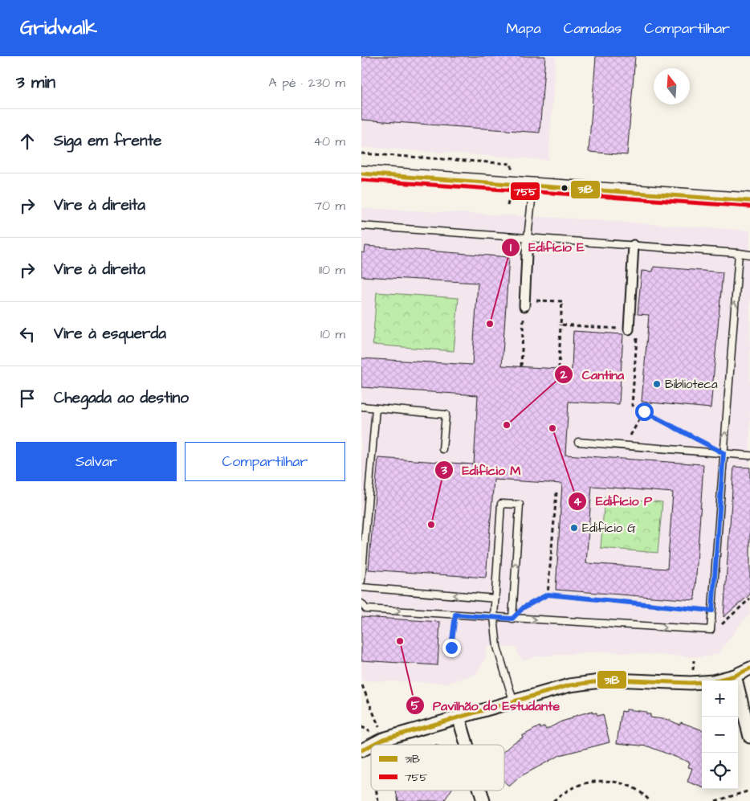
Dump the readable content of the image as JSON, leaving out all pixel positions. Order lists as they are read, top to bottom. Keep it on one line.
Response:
{"places":["Edifício E","Biblioteca","Cantina","Edifício P","Edifício M","Edifício G","Pavilhão do Estudante"],"lines":["transit line 31B","transit line 755"],"legend":["31B","755"],"north":"top","page":{"header":"Gridwalk","nav":["Mapa","Camadas","Compartilhar"],"heading":["3 min","A pé · 230 m"],"list":[["Siga em frente","40 m"],["Vire à direita","70 m"],["Vire à direita","110 m"],["Vire à esquerda","10 m"],"Chegada ao destino"],"buttons":["Salvar","Compartilhar"],"map_buttons":["+","−"]}}
